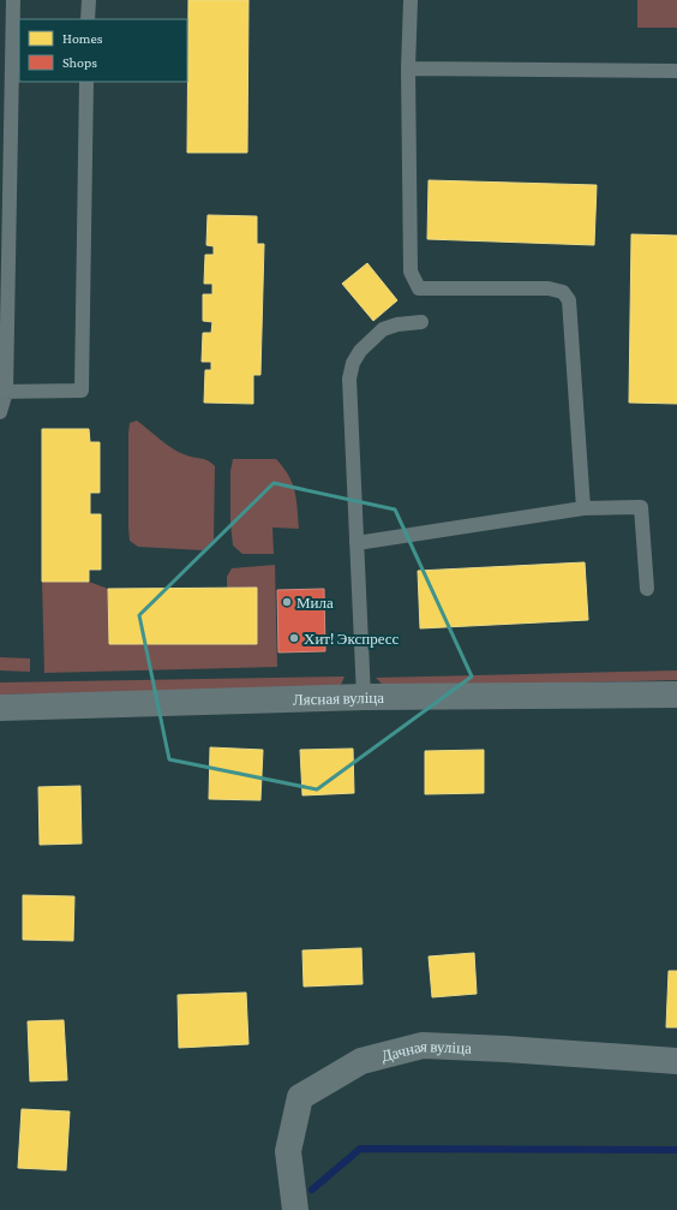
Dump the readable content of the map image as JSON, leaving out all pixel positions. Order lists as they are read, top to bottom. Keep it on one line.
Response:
{"streets":{"street":["Лясная вуліца","Дачная вуліца"]},"places":["Мила","Хит! Экспресс"],"legend":["Homes","Shops"]}
